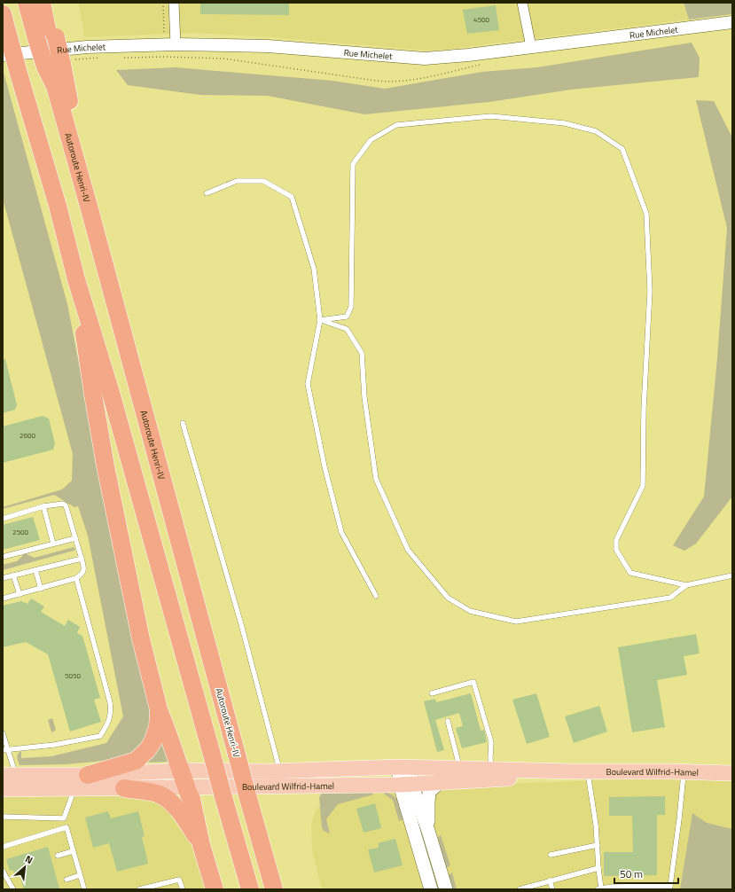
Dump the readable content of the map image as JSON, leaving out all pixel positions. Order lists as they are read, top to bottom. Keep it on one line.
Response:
{"streets":{"highway":["Autoroute Henri-IV"],"main road":["Boulevard Wilfrid-Hamel"],"street":["Rue Michelet"]},"house_numbers":["4500","2600","2500","5050"],"scale_bar":"50 m","north":"top right"}
